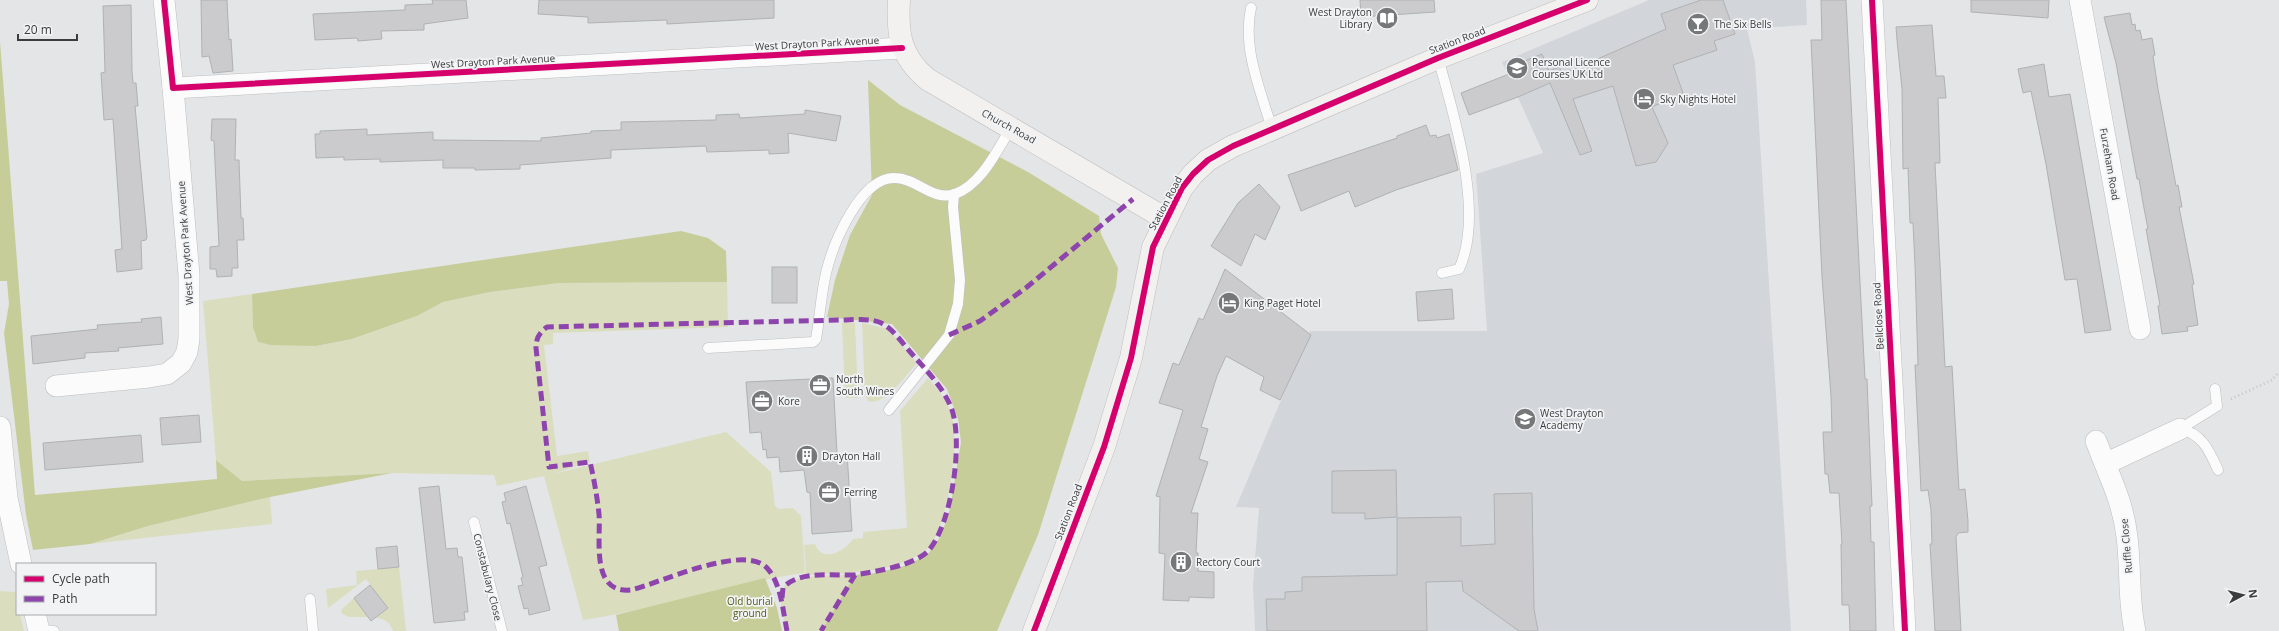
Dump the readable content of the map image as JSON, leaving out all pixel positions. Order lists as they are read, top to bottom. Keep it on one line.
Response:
{"streets":{"street":["Station Road","West Drayton Park Avenue","Church Road","Furzeham Road","Bellclose Road","Ruffle Close"],"lane":["Constabulary Close"]},"crossings":[["Station Road","Church Road"],["West Drayton Park Avenue","Church Road"]],"parks":["Old burial ground"],"places":{"library":["West Drayton Library"],"bar":["The Six Bells"],"school or university":["Personal Licence Courses UK Ltd","West Drayton Academy"],"hotel":["Sky Nights Hotel","King Paget Hotel"],"office":["North South Wines","Kore","Ferring"],"building":["Drayton Hall","Rectory Court"]},"legend":["Cycle path","Path"],"scale_bar":"20 m","north":"right"}
